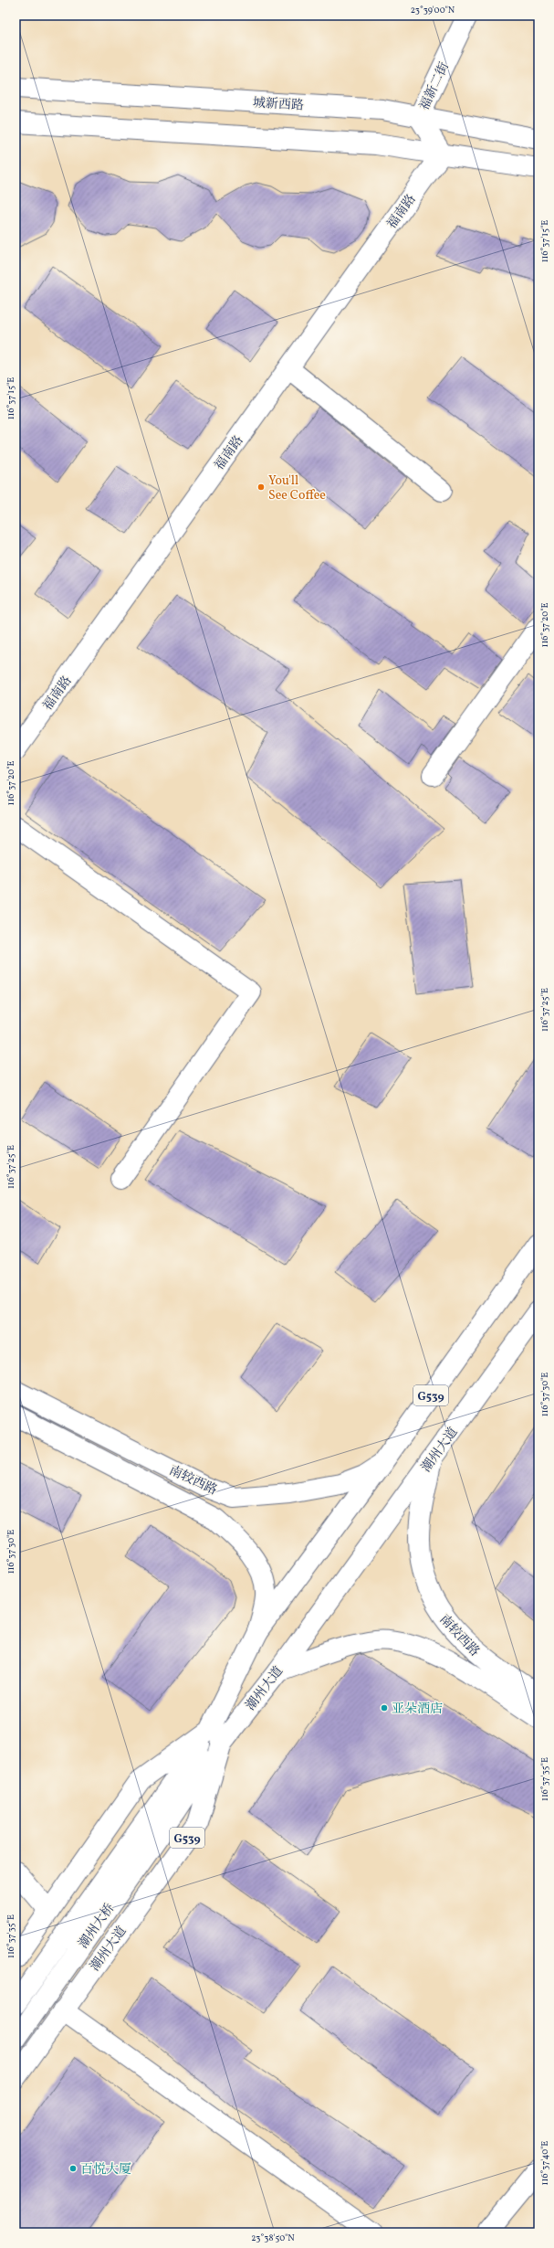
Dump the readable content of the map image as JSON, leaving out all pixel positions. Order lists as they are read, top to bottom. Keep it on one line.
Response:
{"streets":{"main road":["福新二街","城新西路","福南路","G539","潮州大道","南较西路","潮州大桥"]},"crossings":[["福新二街","城新西路"],["福新二街","福南路"],["潮州大道","南较西路"],["潮州大道","潮州大桥"]],"places":["You'll See Coffee","亚朵酒店","百悦大厦"],"coordinates":["23°39'00\"N","116°37'15\"E","116°37'20\"E","116°37'25\"E","116°37'30\"E","116°37'35\"E","116°37'40\"E","23°38'50\"N"]}
